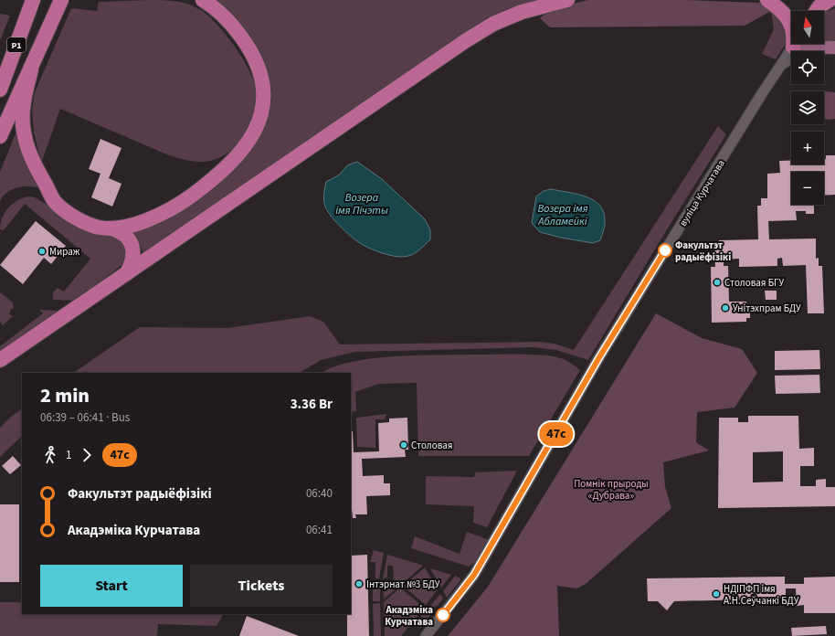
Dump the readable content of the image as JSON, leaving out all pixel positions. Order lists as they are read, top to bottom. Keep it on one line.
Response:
{"streets":{"highway":["Р1"],"street":["вуліца Курчатава"]},"water":["Возера імя Пічэты","Возера імя Абламейкі"],"parks":["Помнік прыроды «Дубрава»"],"places":["Факультэт радыёфізікі","Мираж","Столовая БГУ","Унітэхпрам БДУ","Столовая","Інтэрнат №3 БДУ","НДІПФП імя А.Н.Сеўчанкі БДУ","Акадэміка Курчатава"],"lines":["bus line 47с"],"north":"top","page":{"on_map":"47с","map_buttons":["+","−"],"heading":["2 min","06:39 – 06:41 · Bus","3.36 Br"],"legs":["1","47с"],"list":[{"name":"Факультэт радыёфізікі","value":"06:40"},{"name":"Акадэміка Курчатава","value":"06:41"}],"buttons":["Start","Tickets"]}}
